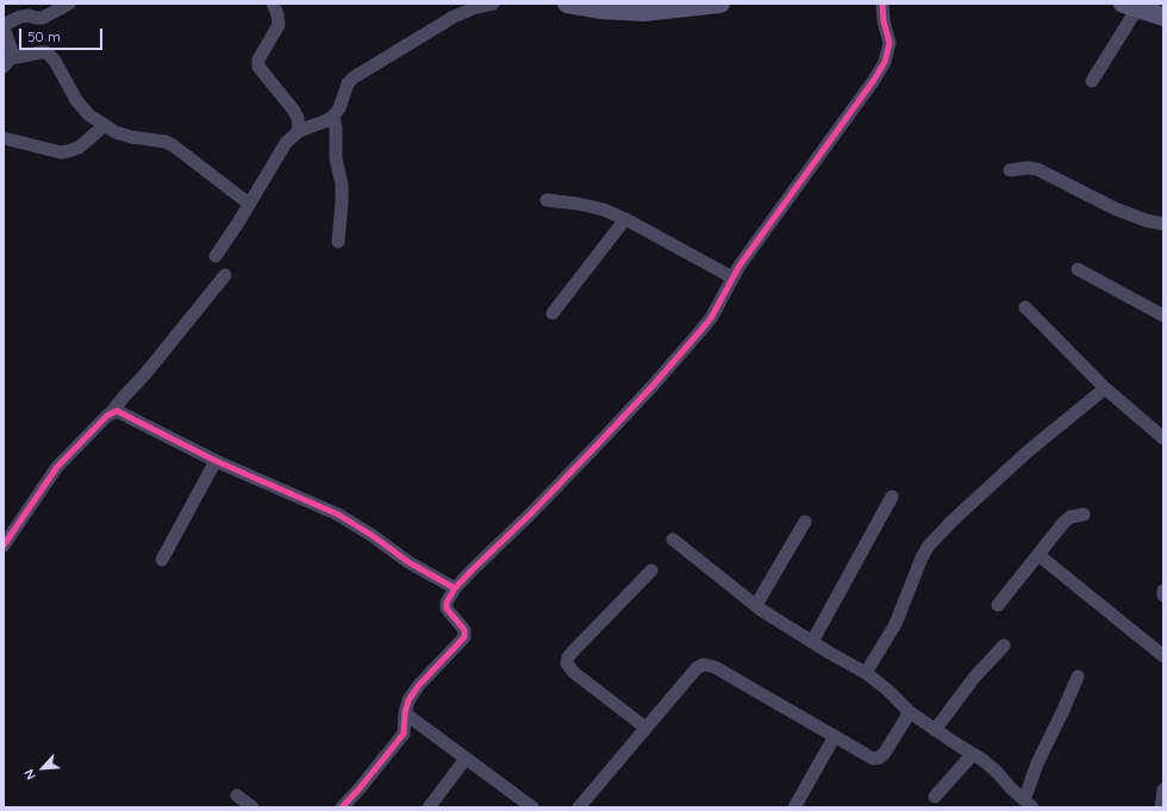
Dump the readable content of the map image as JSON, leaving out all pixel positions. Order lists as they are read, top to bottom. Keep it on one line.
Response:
{"scale_bar":"50 m","north":"bottom left"}
